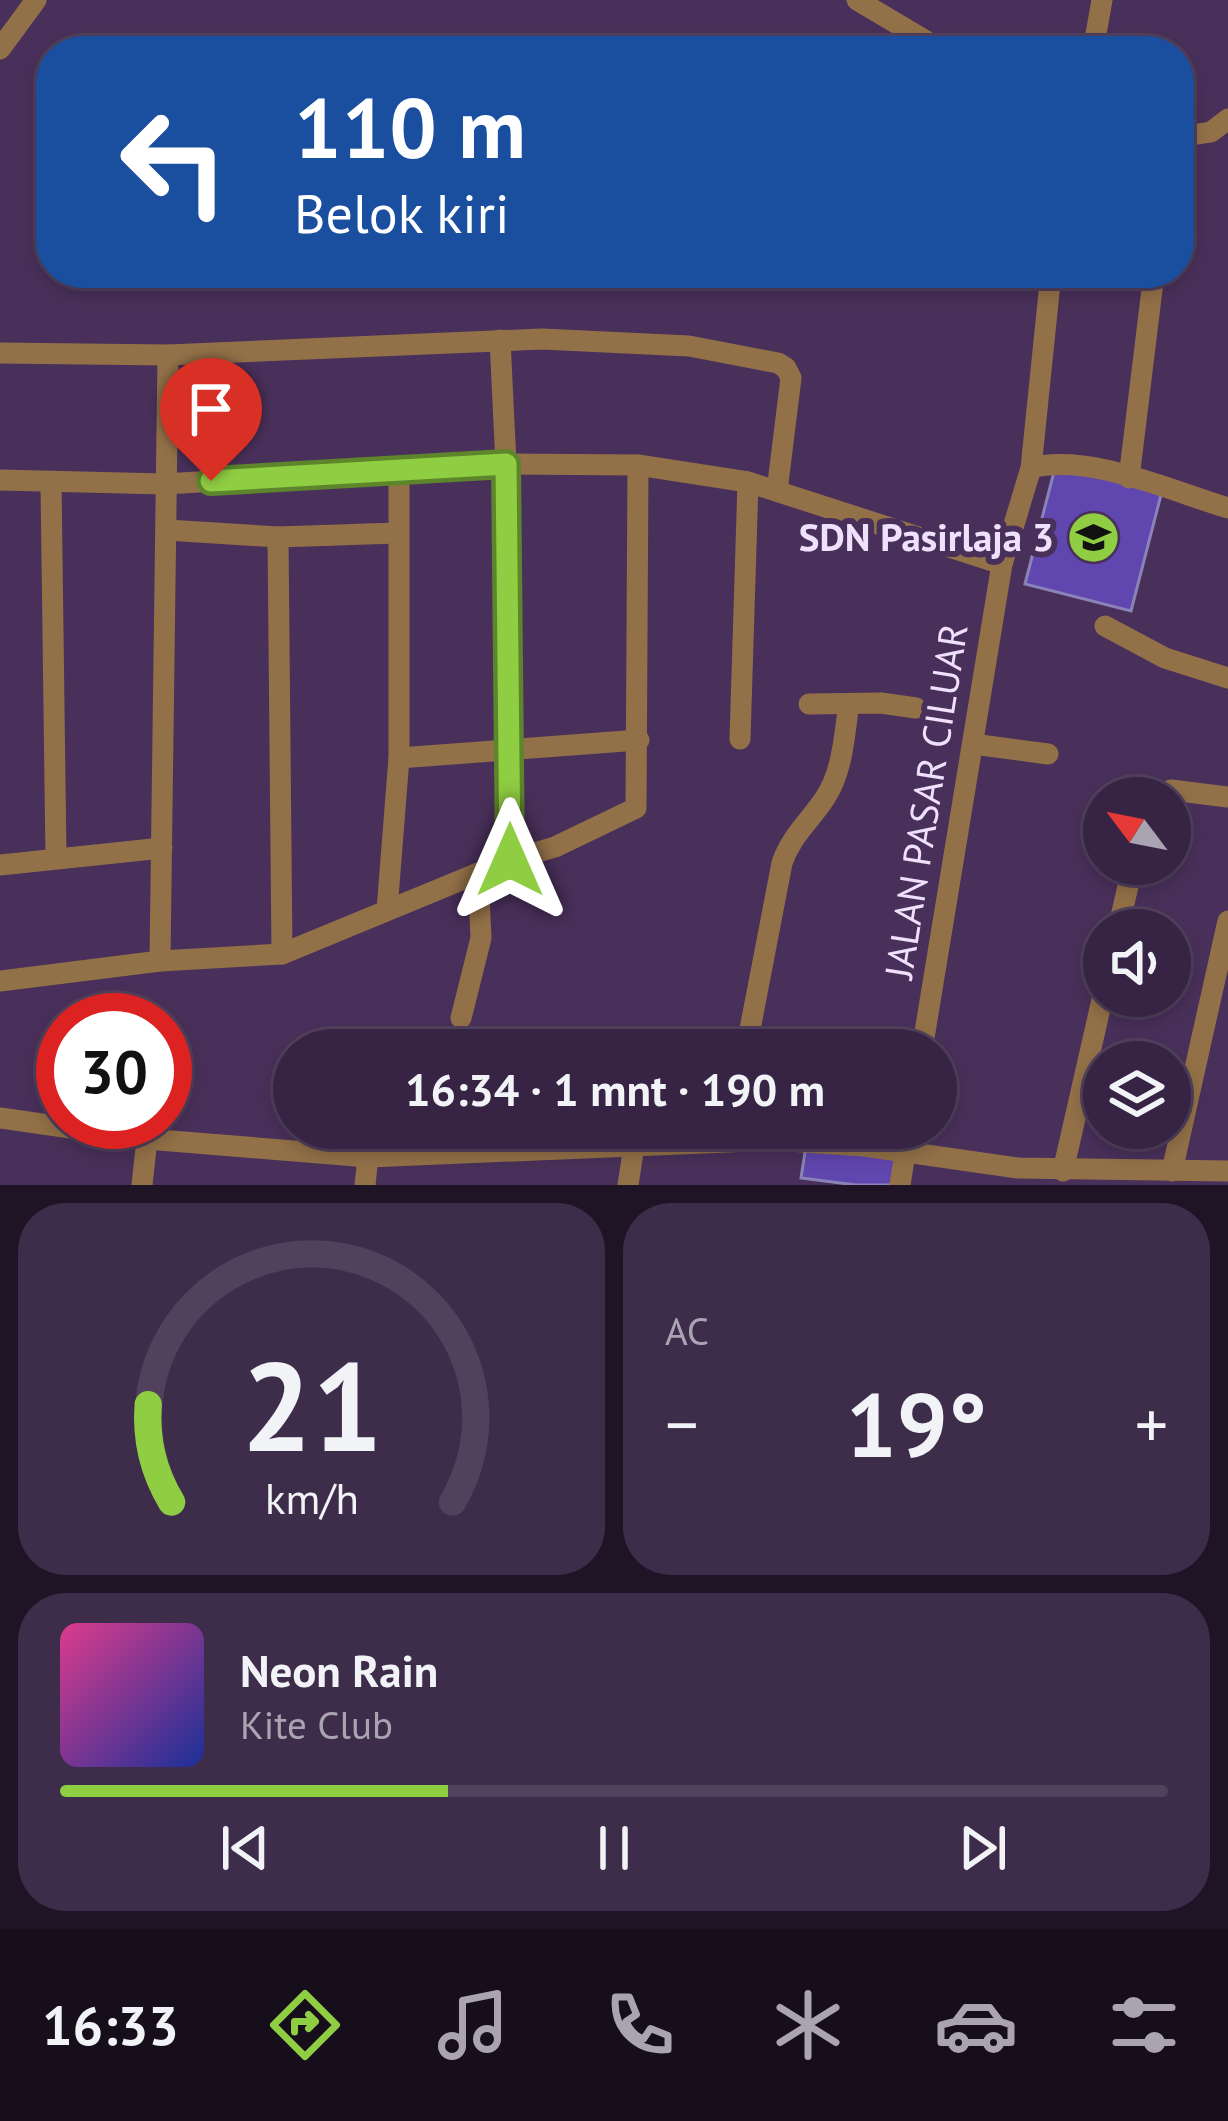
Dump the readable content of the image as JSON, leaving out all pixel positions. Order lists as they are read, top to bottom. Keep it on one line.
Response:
{"streets":{"street":["JALAN PASAR CILUAR"]},"places":{"school or university":["SDN Pasirlaja 3"]},"north":"top left","page":{"turn":["110 m","Belok kiri"],"limit":"30","trip":"16:34 · 1 mnt · 190 m","tile":"AC","heat":["−","19°","+"],"song":["Neon Rain","Kite Club"],"tabs":"16:33","gauge":["21","km/h"]}}
